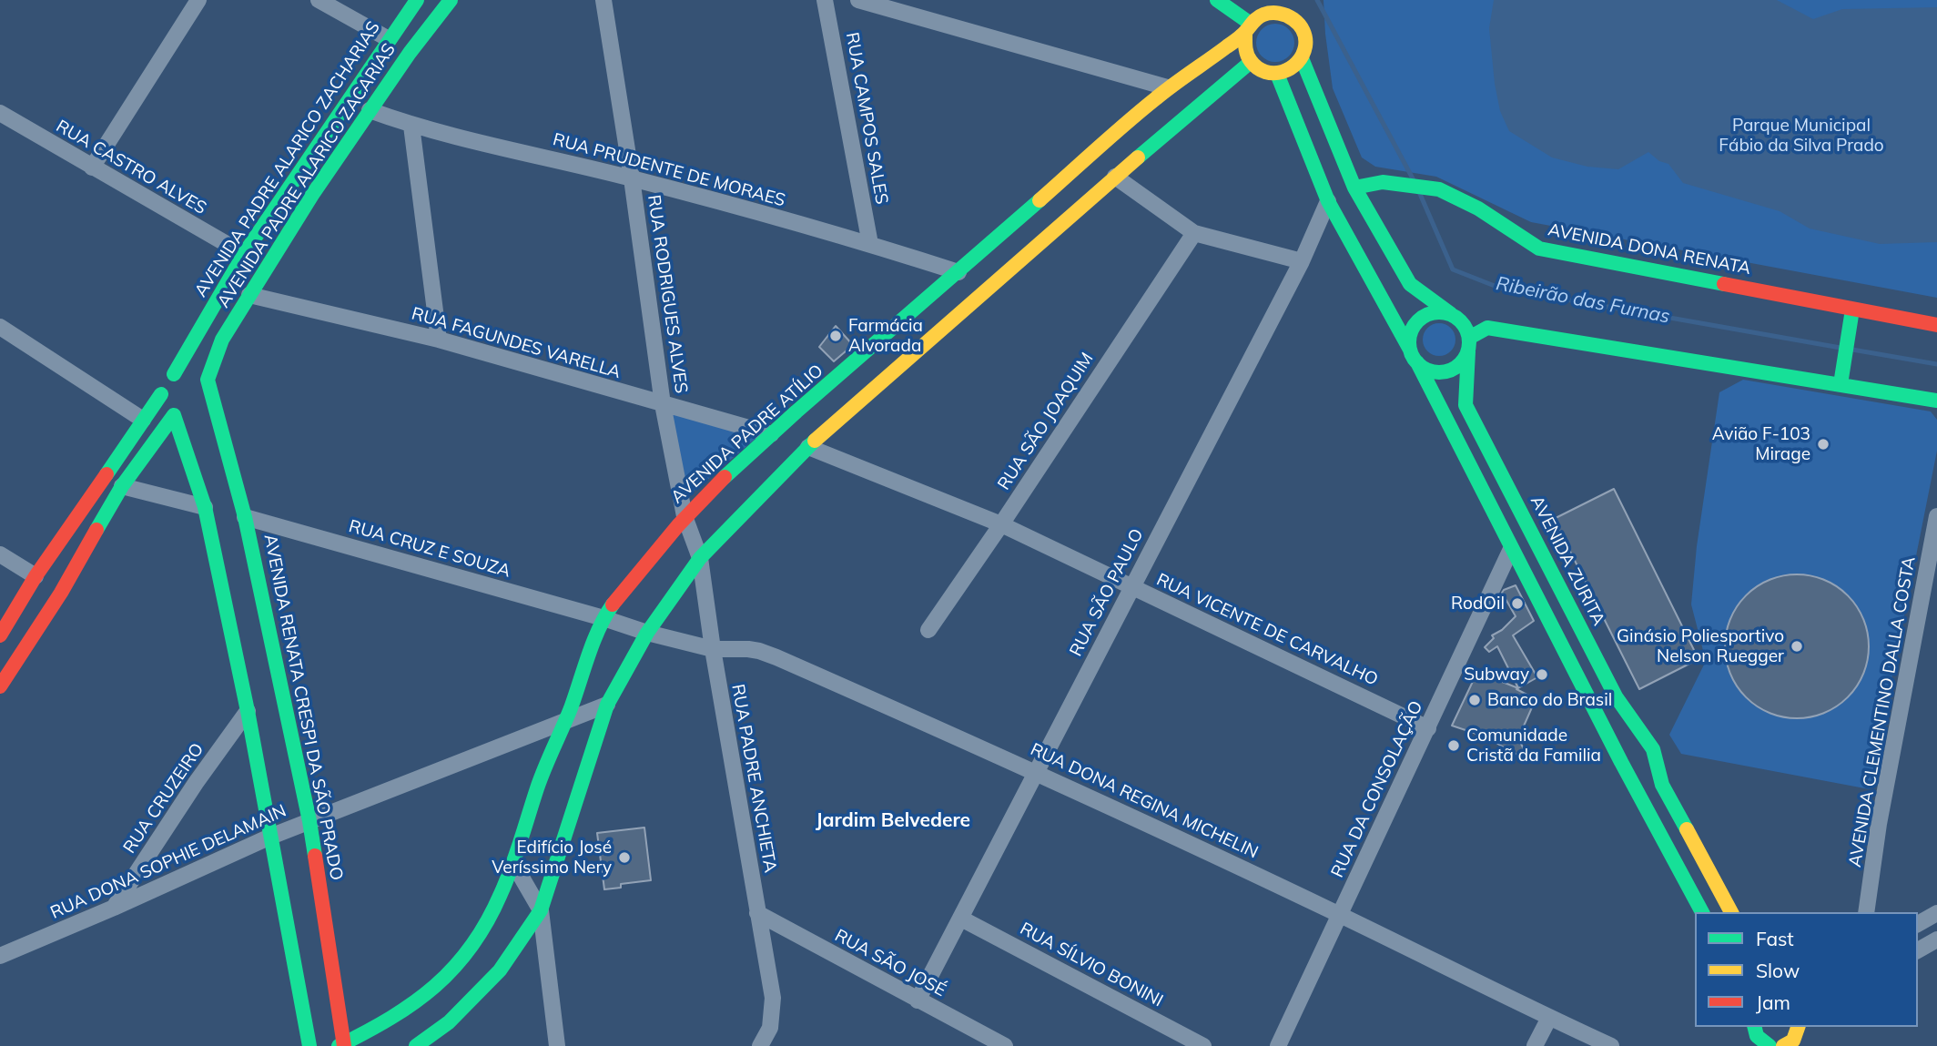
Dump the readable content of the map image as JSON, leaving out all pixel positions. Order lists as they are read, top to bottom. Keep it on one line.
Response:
{"streets":{"street":["RUA CAMPOS SALES","AVENIDA PADRE ALARICO ZACHARIAS","RUA CASTRO ALVES","RUA PRUDENTE DE MORAES","AVENIDA PADRE ALARICO ZACARIAS","AVENIDA DONA RENATA","RUA RODRIGUES ALVES","RUA FAGUNDES VARELLA","RUA SÃO JOAQUIM","AVENIDA PADRE ATÍLIO","RUA CRUZ E SOUZA","AVENIDA ZURITA","RUA SÃO PAULO","RUA VICENTE DE CARVALHO","AVENIDA RENATA CRESPI DA SÃO PRADO","AVENIDA CLEMENTINO DALLA COSTA","RUA PADRE ANCHIETA","RUA DA CONSOLAÇÃO","RUA CRUZEIRO","RUA DONA REGINA MICHELIN","RUA DONA SOPHIE DELAMAIN","RUA SÃO JOSÉ","RUA SÍLVIO BONINI"]},"crossings":[["RUA CAMPOS SALES","RUA PRUDENTE DE MORAES"],["AVENIDA PADRE ALARICO ZACHARIAS","RUA CASTRO ALVES"],["AVENIDA PADRE ALARICO ZACHARIAS","AVENIDA PADRE ALARICO ZACARIAS"],["AVENIDA PADRE ALARICO ZACHARIAS","AVENIDA RENATA CRESPI DA SÃO PRADO"],["RUA PRUDENTE DE MORAES","AVENIDA PADRE ALARICO ZACARIAS"],["RUA PRUDENTE DE MORAES","RUA RODRIGUES ALVES"],["RUA PRUDENTE DE MORAES","AVENIDA PADRE ATÍLIO"],["AVENIDA PADRE ALARICO ZACARIAS","RUA FAGUNDES VARELLA"],["AVENIDA PADRE ALARICO ZACARIAS","AVENIDA RENATA CRESPI DA SÃO PRADO"],["RUA RODRIGUES ALVES","RUA FAGUNDES VARELLA"],["RUA RODRIGUES ALVES","AVENIDA PADRE ATÍLIO"],["RUA RODRIGUES ALVES","RUA PADRE ANCHIETA"],["RUA FAGUNDES VARELLA","AVENIDA PADRE ATÍLIO"],["RUA SÃO JOAQUIM","RUA VICENTE DE CARVALHO"],["AVENIDA PADRE ATÍLIO","RUA CRUZ E SOUZA"],["AVENIDA PADRE ATÍLIO","AVENIDA RENATA CRESPI DA SÃO PRADO"],["AVENIDA PADRE ATÍLIO","RUA PADRE ANCHIETA"],["AVENIDA PADRE ATÍLIO","RUA DONA SOPHIE DELAMAIN"],["RUA CRUZ E SOUZA","AVENIDA RENATA CRESPI DA SÃO PRADO"],["RUA CRUZ E SOUZA","RUA DONA REGINA MICHELIN"],["RUA SÃO PAULO","RUA VICENTE DE CARVALHO"],["RUA SÃO PAULO","RUA DONA REGINA MICHELIN"],["RUA SÃO PAULO","RUA SÃO JOSÉ"],["RUA SÃO PAULO","RUA SÍLVIO BONINI"],["RUA VICENTE DE CARVALHO","RUA DA CONSOLAÇÃO"],["AVENIDA RENATA CRESPI DA SÃO PRADO","RUA DONA SOPHIE DELAMAIN"],["RUA PADRE ANCHIETA","RUA DONA REGINA MICHELIN"],["RUA PADRE ANCHIETA","RUA SÃO JOSÉ"],["RUA DA CONSOLAÇÃO","RUA DONA REGINA MICHELIN"],["RUA CRUZEIRO","RUA DONA SOPHIE DELAMAIN"]],"districts":["Jardim Belvedere"],"water":["Ribeirão das Furnas"],"parks":["Parque Municipal Fábio da Silva Prado"],"places":["Farmácia Alvorada","Avião F-103 Mirage","RodOil","Ginásio Poliesportivo Nelson Ruegger","Subway","Banco do Brasil","Comunidade Cristã da Familia","Edifício José Veríssimo Nery"],"legend":["Fast","Slow","Jam"]}
